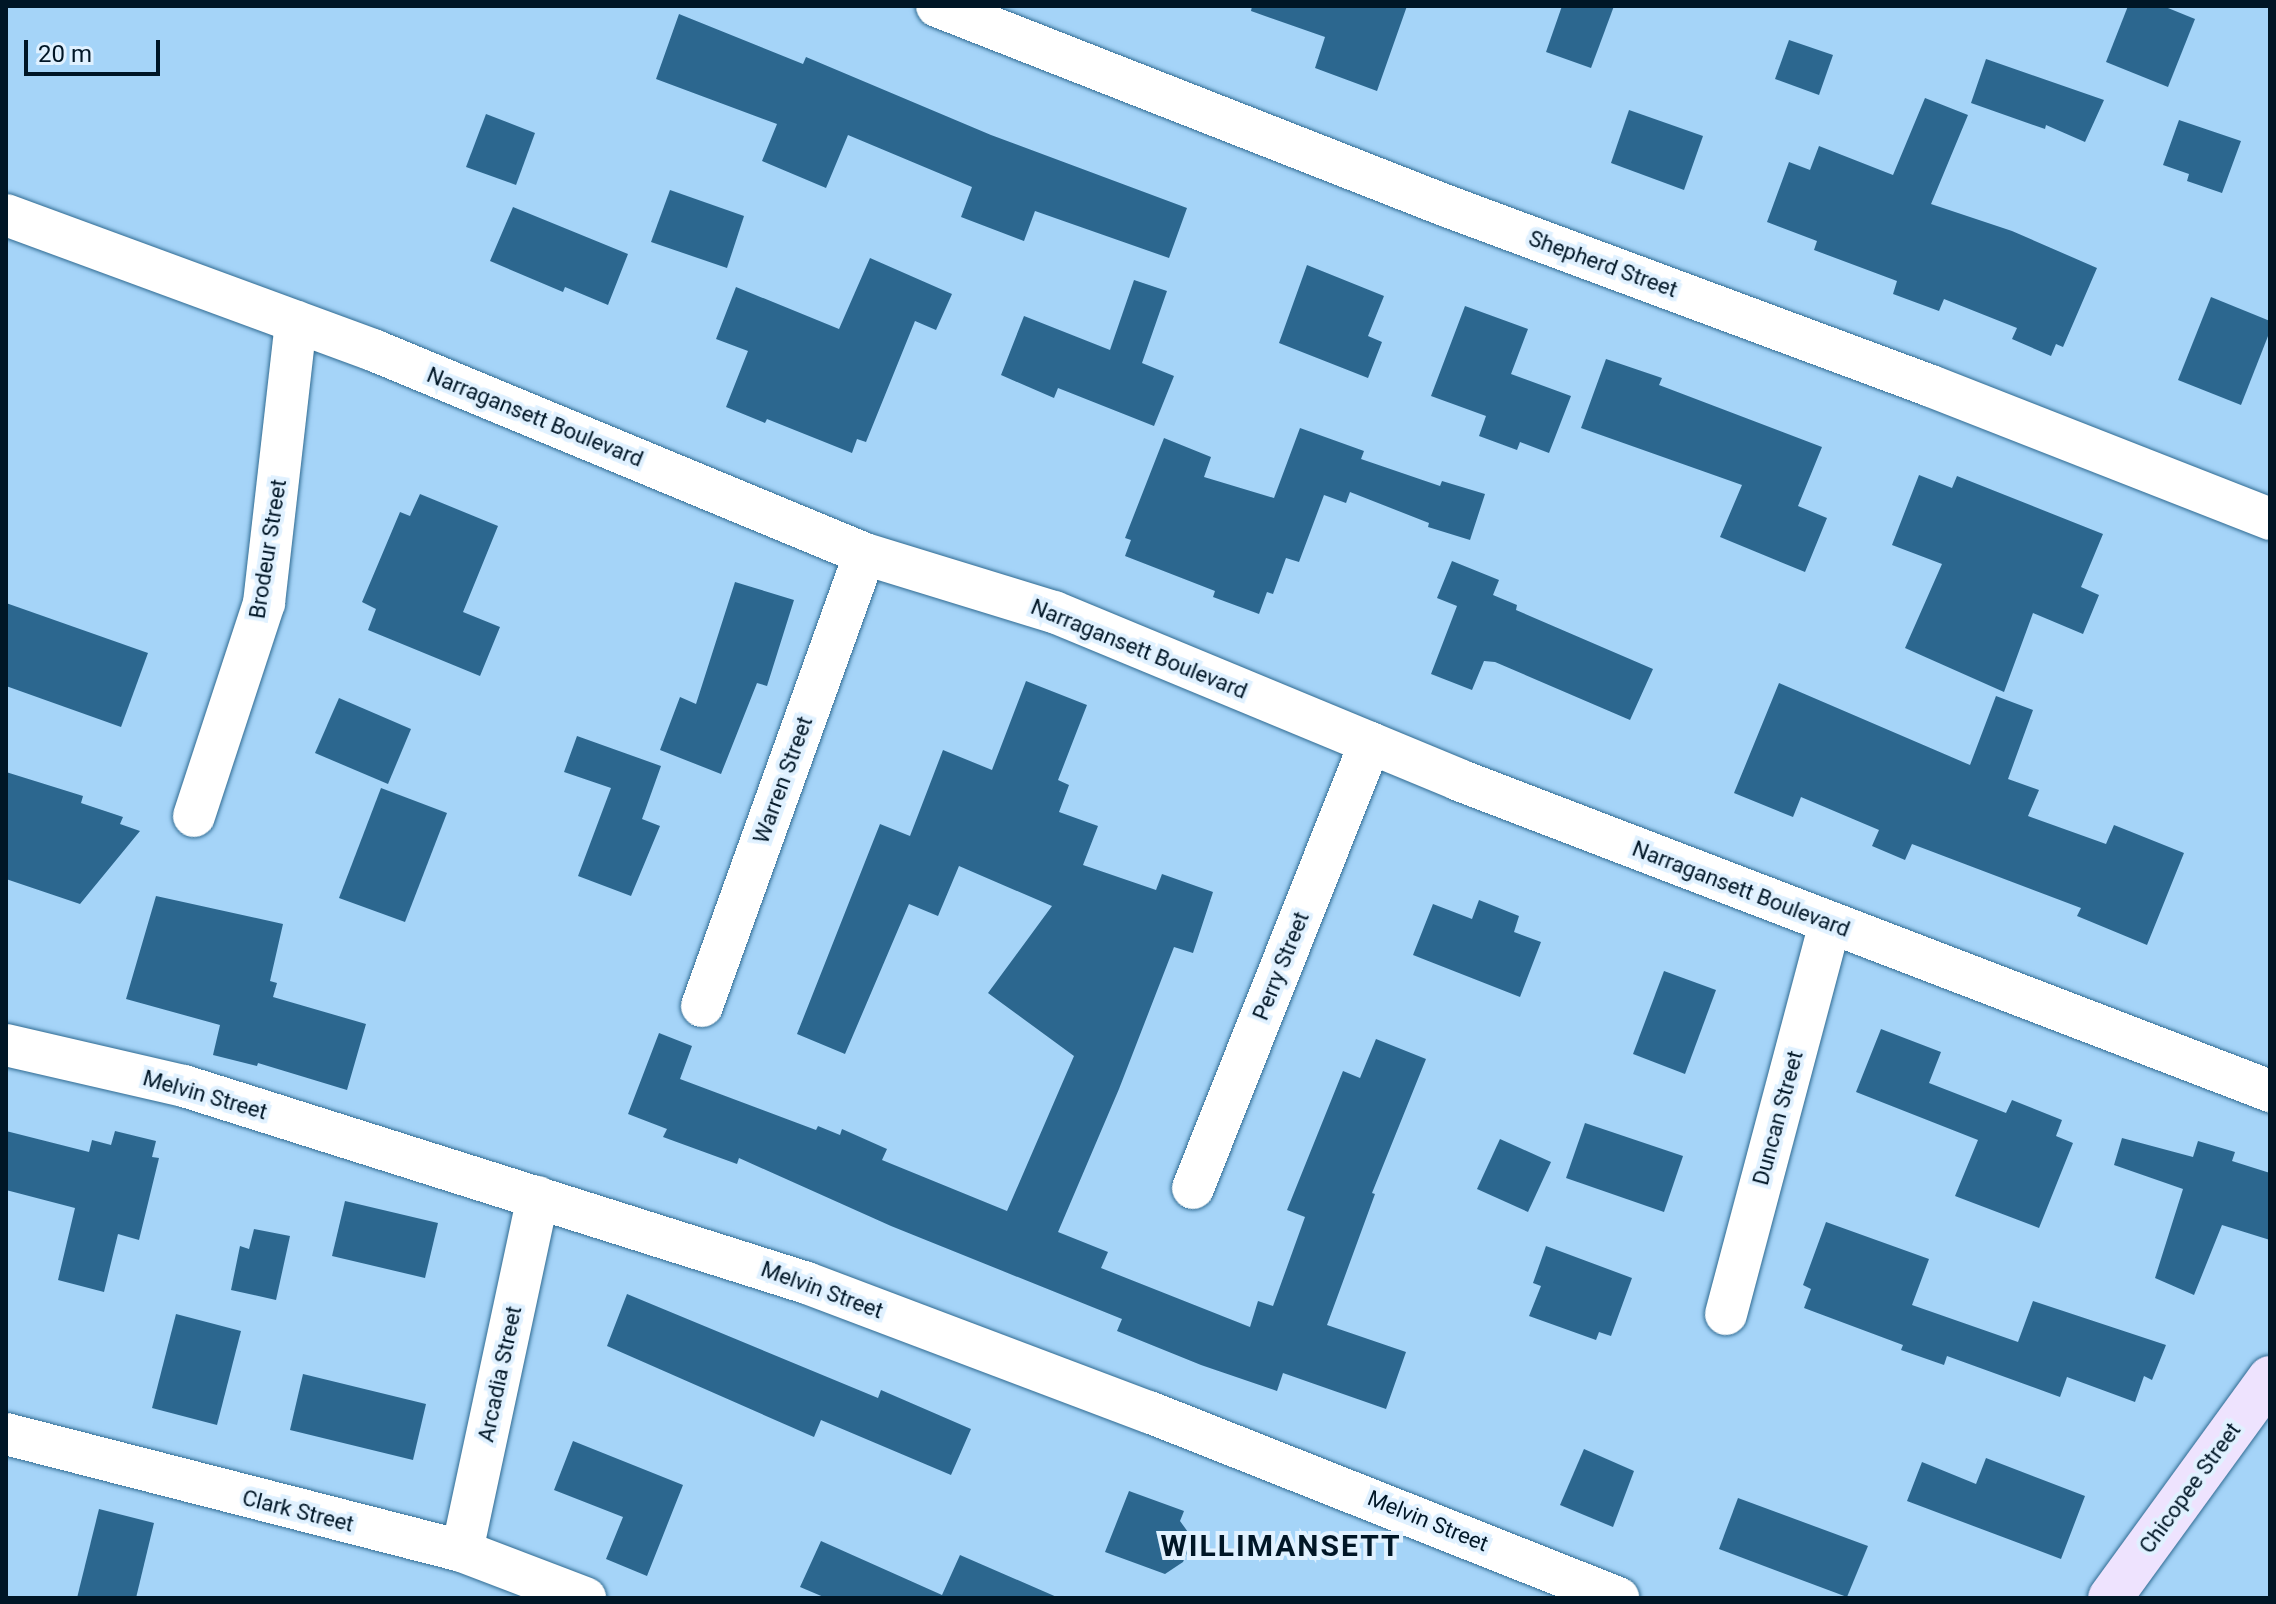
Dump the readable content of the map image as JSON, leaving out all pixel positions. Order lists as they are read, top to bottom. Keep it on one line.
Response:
{"streets":{"main road":["Chicopee Street"],"street":["Shepherd Street","Narragansett Boulevard","Brodeur Street","Warren Street","Perry Street","Melvin Street","Duncan Street","Arcadia Street","Clark Street"]},"crossings":[["Narragansett Boulevard","Brodeur Street"],["Narragansett Boulevard","Warren Street"],["Narragansett Boulevard","Perry Street"],["Narragansett Boulevard","Duncan Street"],["Melvin Street","Arcadia Street"],["Arcadia Street","Clark Street"]],"districts":["WILLIMANSETT"],"scale_bar":"20 m"}
